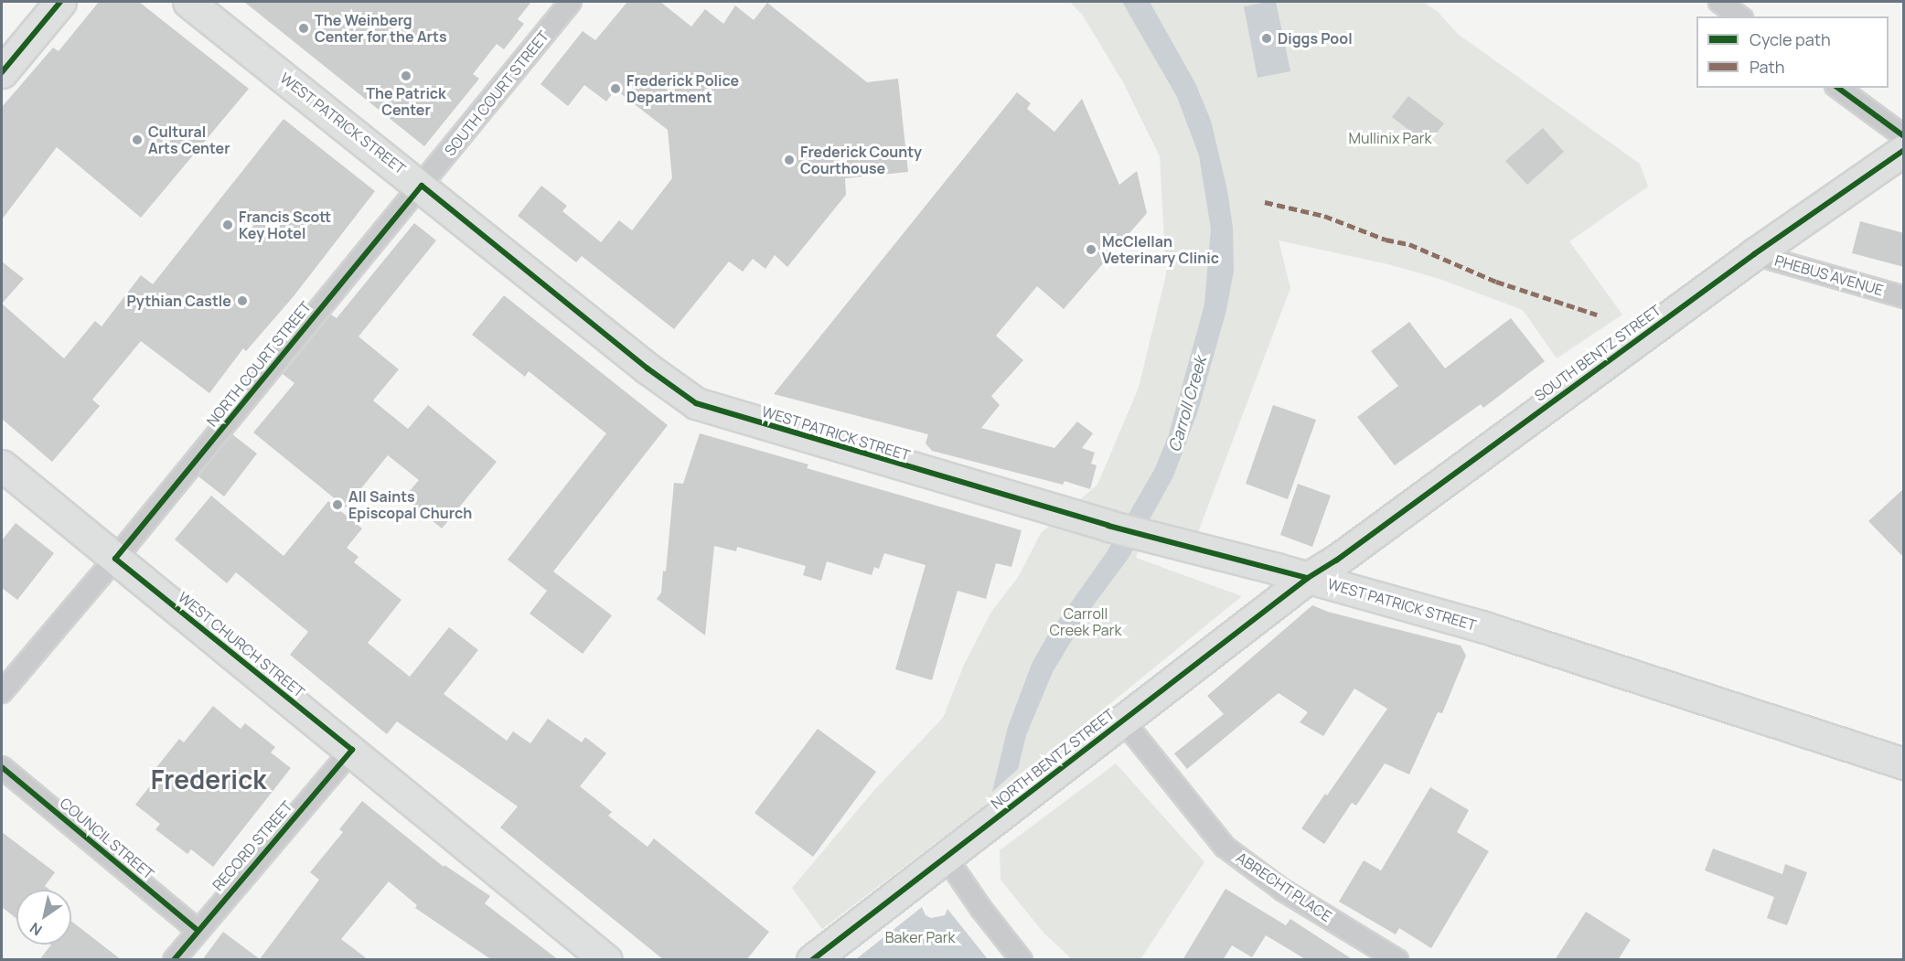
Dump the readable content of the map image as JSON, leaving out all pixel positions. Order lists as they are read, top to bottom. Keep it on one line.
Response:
{"streets":{"main road":["WEST PATRICK STREET","SOUTH BENTZ STREET","WEST CHURCH STREET","NORTH BENTZ STREET"],"street":["SOUTH COURT STREET","PHEBUS AVENUE","NORTH COURT STREET","COUNCIL STREET","RECORD STREET","ABRECHT PLACE"]},"crossings":[["SOUTH COURT STREET","WEST PATRICK STREET"],["SOUTH COURT STREET","NORTH COURT STREET"],["WEST PATRICK STREET","SOUTH BENTZ STREET"],["WEST PATRICK STREET","NORTH COURT STREET"],["WEST PATRICK STREET","NORTH BENTZ STREET"],["PHEBUS AVENUE","SOUTH BENTZ STREET"],["SOUTH BENTZ STREET","NORTH BENTZ STREET"],["NORTH COURT STREET","WEST CHURCH STREET"],["WEST CHURCH STREET","RECORD STREET"],["NORTH BENTZ STREET","ABRECHT PLACE"],["COUNCIL STREET","RECORD STREET"]],"districts":["Frederick"],"water":["Carroll Creek"],"parks":["Mullinix Park","Carroll Creek Park","Baker Park"],"places":["The Weinberg Center for the Arts","Diggs Pool","The Patrick Center","Frederick Police Department","Cultural Arts Center","Frederick County Courthouse","Francis Scott Key Hotel","McClellan Veterinary Clinic","Pythian Castle","All Saints Episcopal Church"],"legend":["Cycle path","Path"],"north":"bottom left"}
